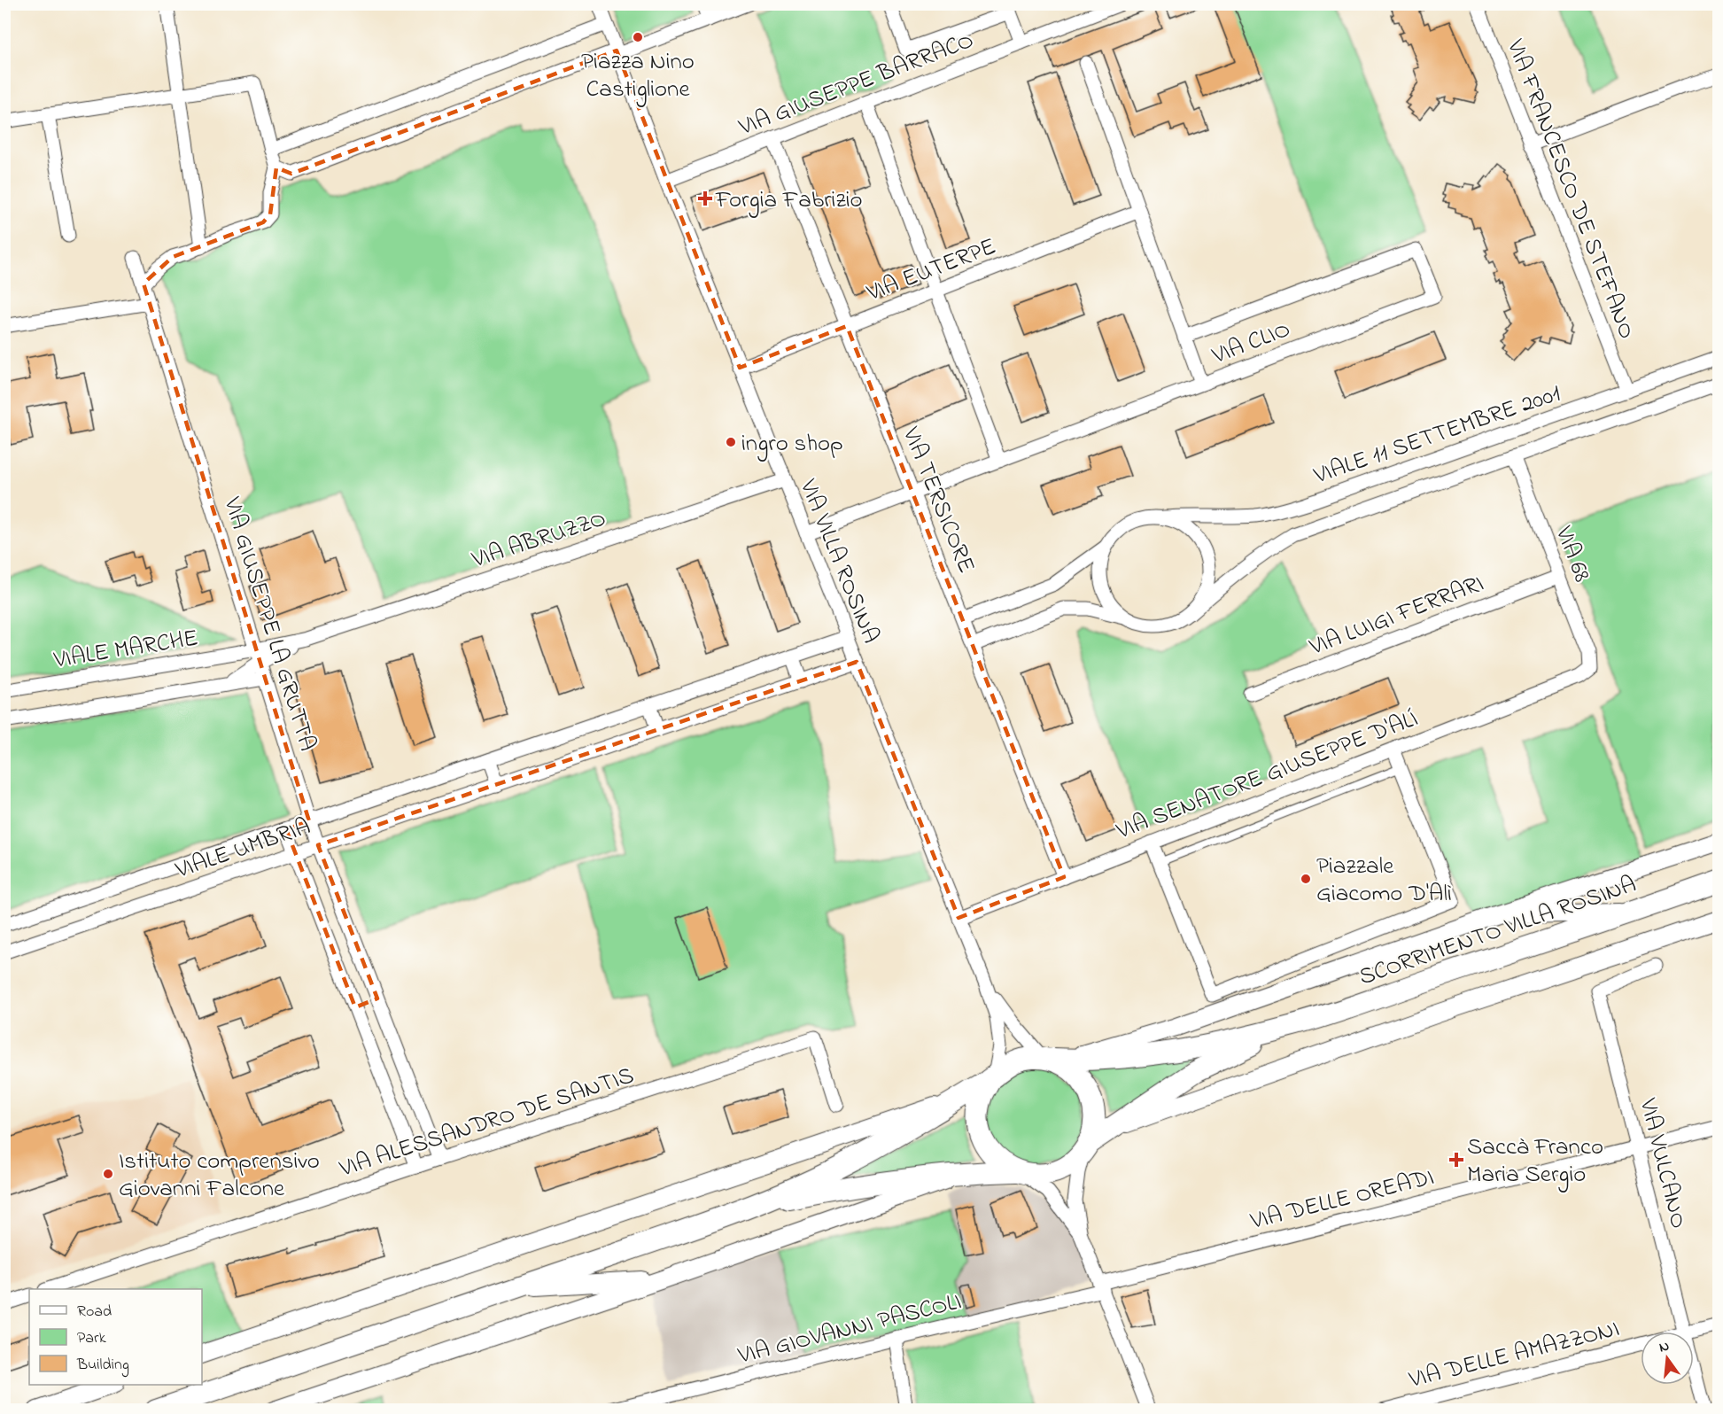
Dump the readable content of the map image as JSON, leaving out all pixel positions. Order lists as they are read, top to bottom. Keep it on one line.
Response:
{"streets":{"main road":["SCORRIMENTO VILLA ROSINA"],"street":["VIA GIUSEPPE BARRACO","VIA FRANCESCO DE STEFANO","VIA EUTERPE","VIA CLIO","VIALE 11 SETTEMBRE 2001","VIA TERSICORE","VIA ABRUZZO","VIA 68","VIA VILLA ROSINA","VIA LUIGI FERRARI","VIA GIUSEPPE LA GRUTTA","VIALE MARCHE","VIA SENATORE GIUSEPPE D'ALÍ","VIALE UMBRIA","VIA ALESSANDRO DE SANTIS","VIA VULCANO","VIA DELLE OREADI","VIA GIOVANNI PASCOLI","VIA DELLE AMAZZONI"]},"crossings":[["VIA GIUSEPPE BARRACO","VIA TERSICORE"],["VIA GIUSEPPE BARRACO","VIA VILLA ROSINA"],["VIA FRANCESCO DE STEFANO","VIALE 11 SETTEMBRE 2001"],["VIA EUTERPE","VIA TERSICORE"],["VIA EUTERPE","VIA VILLA ROSINA"],["VIA CLIO","VIA TERSICORE"],["VIA CLIO","VIA VILLA ROSINA"],["VIALE 11 SETTEMBRE 2001","VIA 68"],["VIA TERSICORE","VIA SENATORE GIUSEPPE D'ALÍ"],["VIA ABRUZZO","VIA VILLA ROSINA"],["VIA ABRUZZO","VIA GIUSEPPE LA GRUTTA"],["VIA ABRUZZO","VIALE MARCHE"],["VIA 68","VIA LUIGI FERRARI"],["VIA 68","VIA SENATORE GIUSEPPE D'ALÍ"],["VIA VILLA ROSINA","VIA SENATORE GIUSEPPE D'ALÍ"],["VIA VILLA ROSINA","VIALE UMBRIA"],["VIA VILLA ROSINA","SCORRIMENTO VILLA ROSINA"],["VIA GIUSEPPE LA GRUTTA","VIALE MARCHE"],["VIA GIUSEPPE LA GRUTTA","VIALE UMBRIA"],["VIA GIUSEPPE LA GRUTTA","VIA ALESSANDRO DE SANTIS"],["VIA VULCANO","VIA DELLE OREADI"],["VIA DELLE OREADI","VIA GIOVANNI PASCOLI"]],"places":{"other":["Piazza Nino Castiglione","ingro shop","Piazzale Giacomo D'Alì","Istituto comprensivo Giovanni Falcone"],"health":["Forgia Fabrizio","Saccà Franco Maria Sergio"]},"legend":["Road","Park","Building"],"north":"top"}
